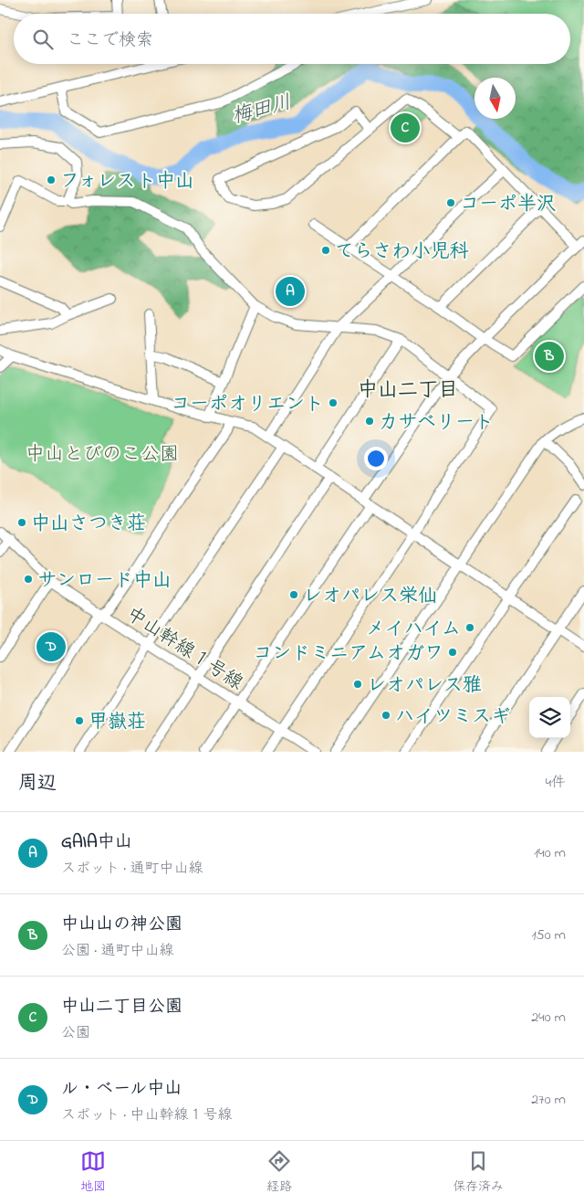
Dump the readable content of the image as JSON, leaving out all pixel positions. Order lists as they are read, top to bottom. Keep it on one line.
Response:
{"streets":{"street":["中山幹線１号線"]},"districts":["中山二丁目"],"water":["梅田川"],"parks":["中山とびのこ公園"],"places":["フォレスト中山","コーポ半沢","てらさわ小児科","コーポオリエント","カサベリート","中山さつき荘","サンロード中山","レオパレス栄仙","メイハイム","コンドミニアムオガワ","レオパレス雅","ハイツミスギ","甲嶽荘"],"north":"bottom","page":{"search":"ここで検索","pins":["C","A","B","D"],"heading":["周辺","4件"],"list":[{"mark":"A","name":"GAIA中山","note":"スポット · 通町中山線","value":"140 m"},{"mark":"B","name":"中山山の神公園","note":"公園 · 通町中山線","value":"150 m"},{"mark":"C","name":"中山二丁目公園","note":"公園","value":"240 m"},{"mark":"D","name":"ル・ベール中山","note":"スポット · 中山幹線１号線","value":"270 m"}],"nav":["地図","経路","保存済み"]}}
